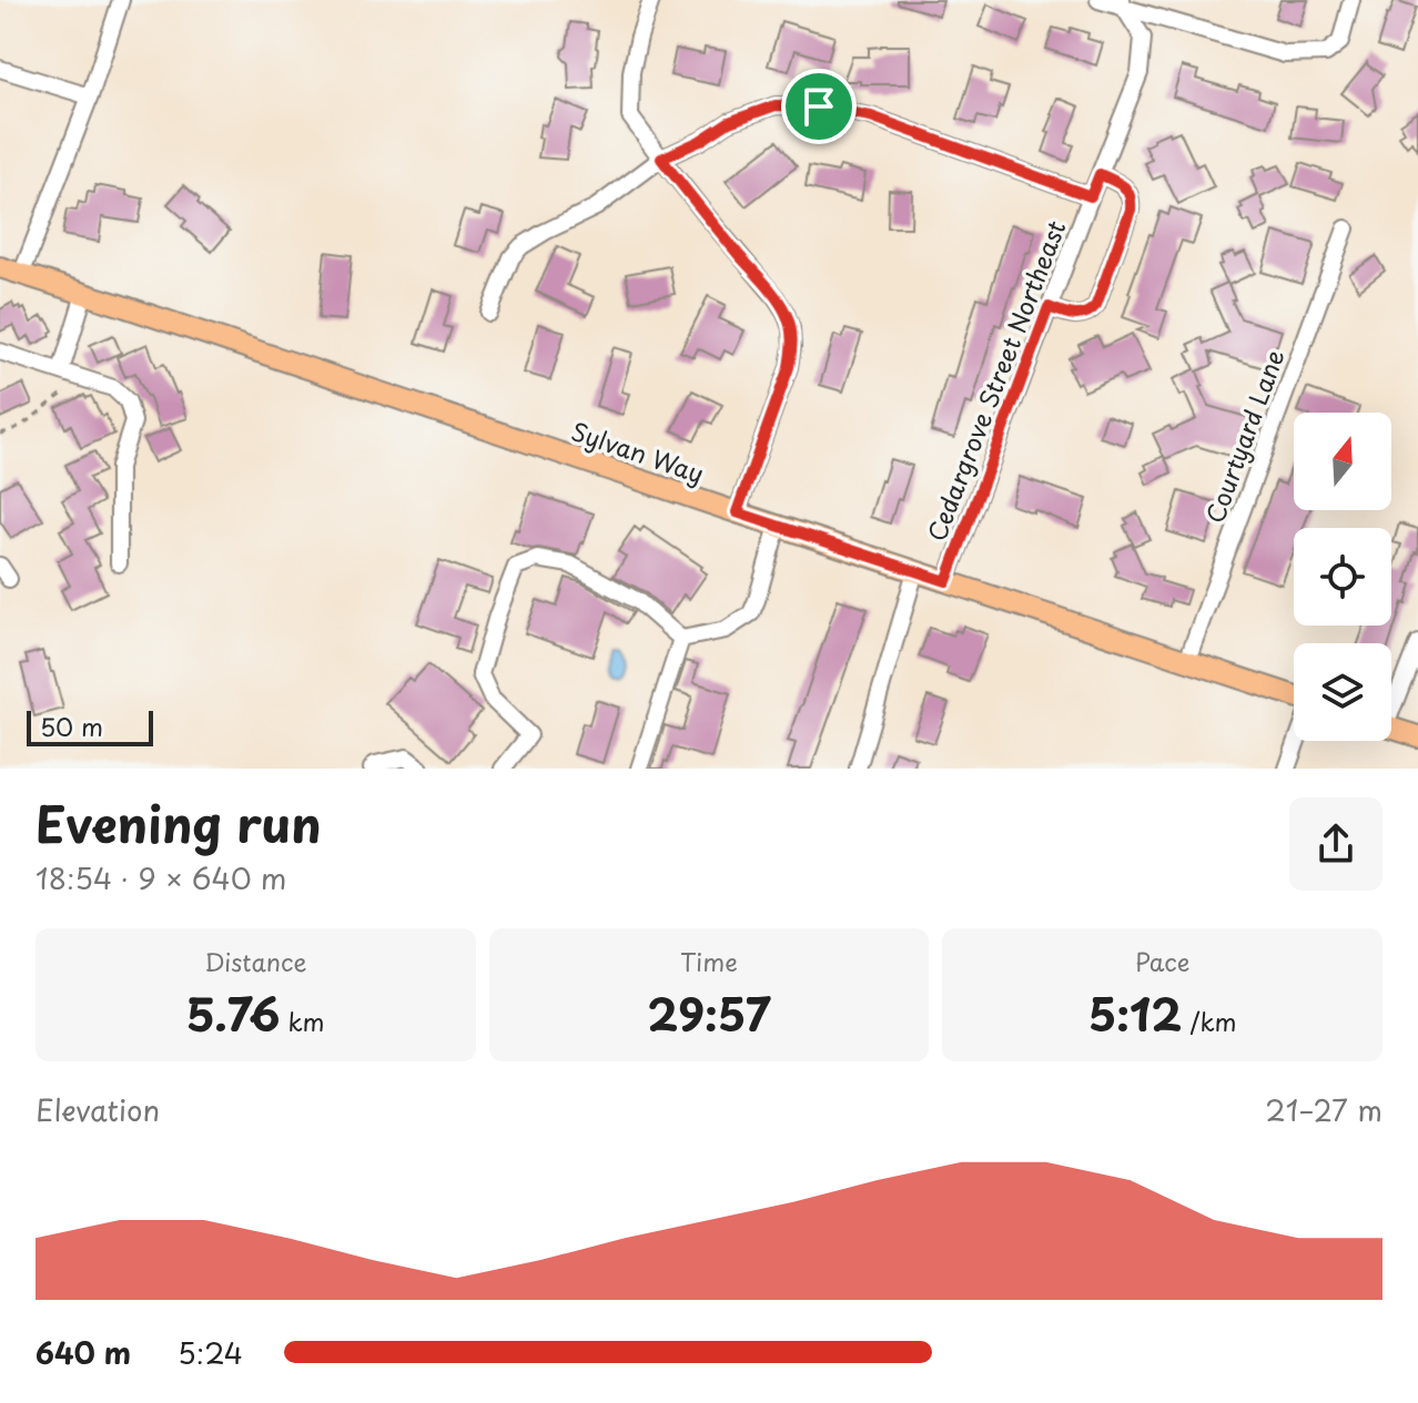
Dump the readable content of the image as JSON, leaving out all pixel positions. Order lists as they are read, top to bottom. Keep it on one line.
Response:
{"streets":{"main road":["Sylvan Way"],"street":["Cedargrove Street Northeast","Courtyard Lane"]},"crossings":[["Cedargrove Street Northeast","Sylvan Way"],["Courtyard Lane","Sylvan Way"]],"scale_bar":"50 m","north":"top","page":{"scale":"50 m","heading":["Evening run","18:54 · 9 × 640 m"],"stats":[["Distance","5.76 km"],["Time","29:57"],["Pace","5:12 /km"]],"chart":["Elevation","21–27 m"],"list":[{"name":"640 m","note":"5:24"}]}}
